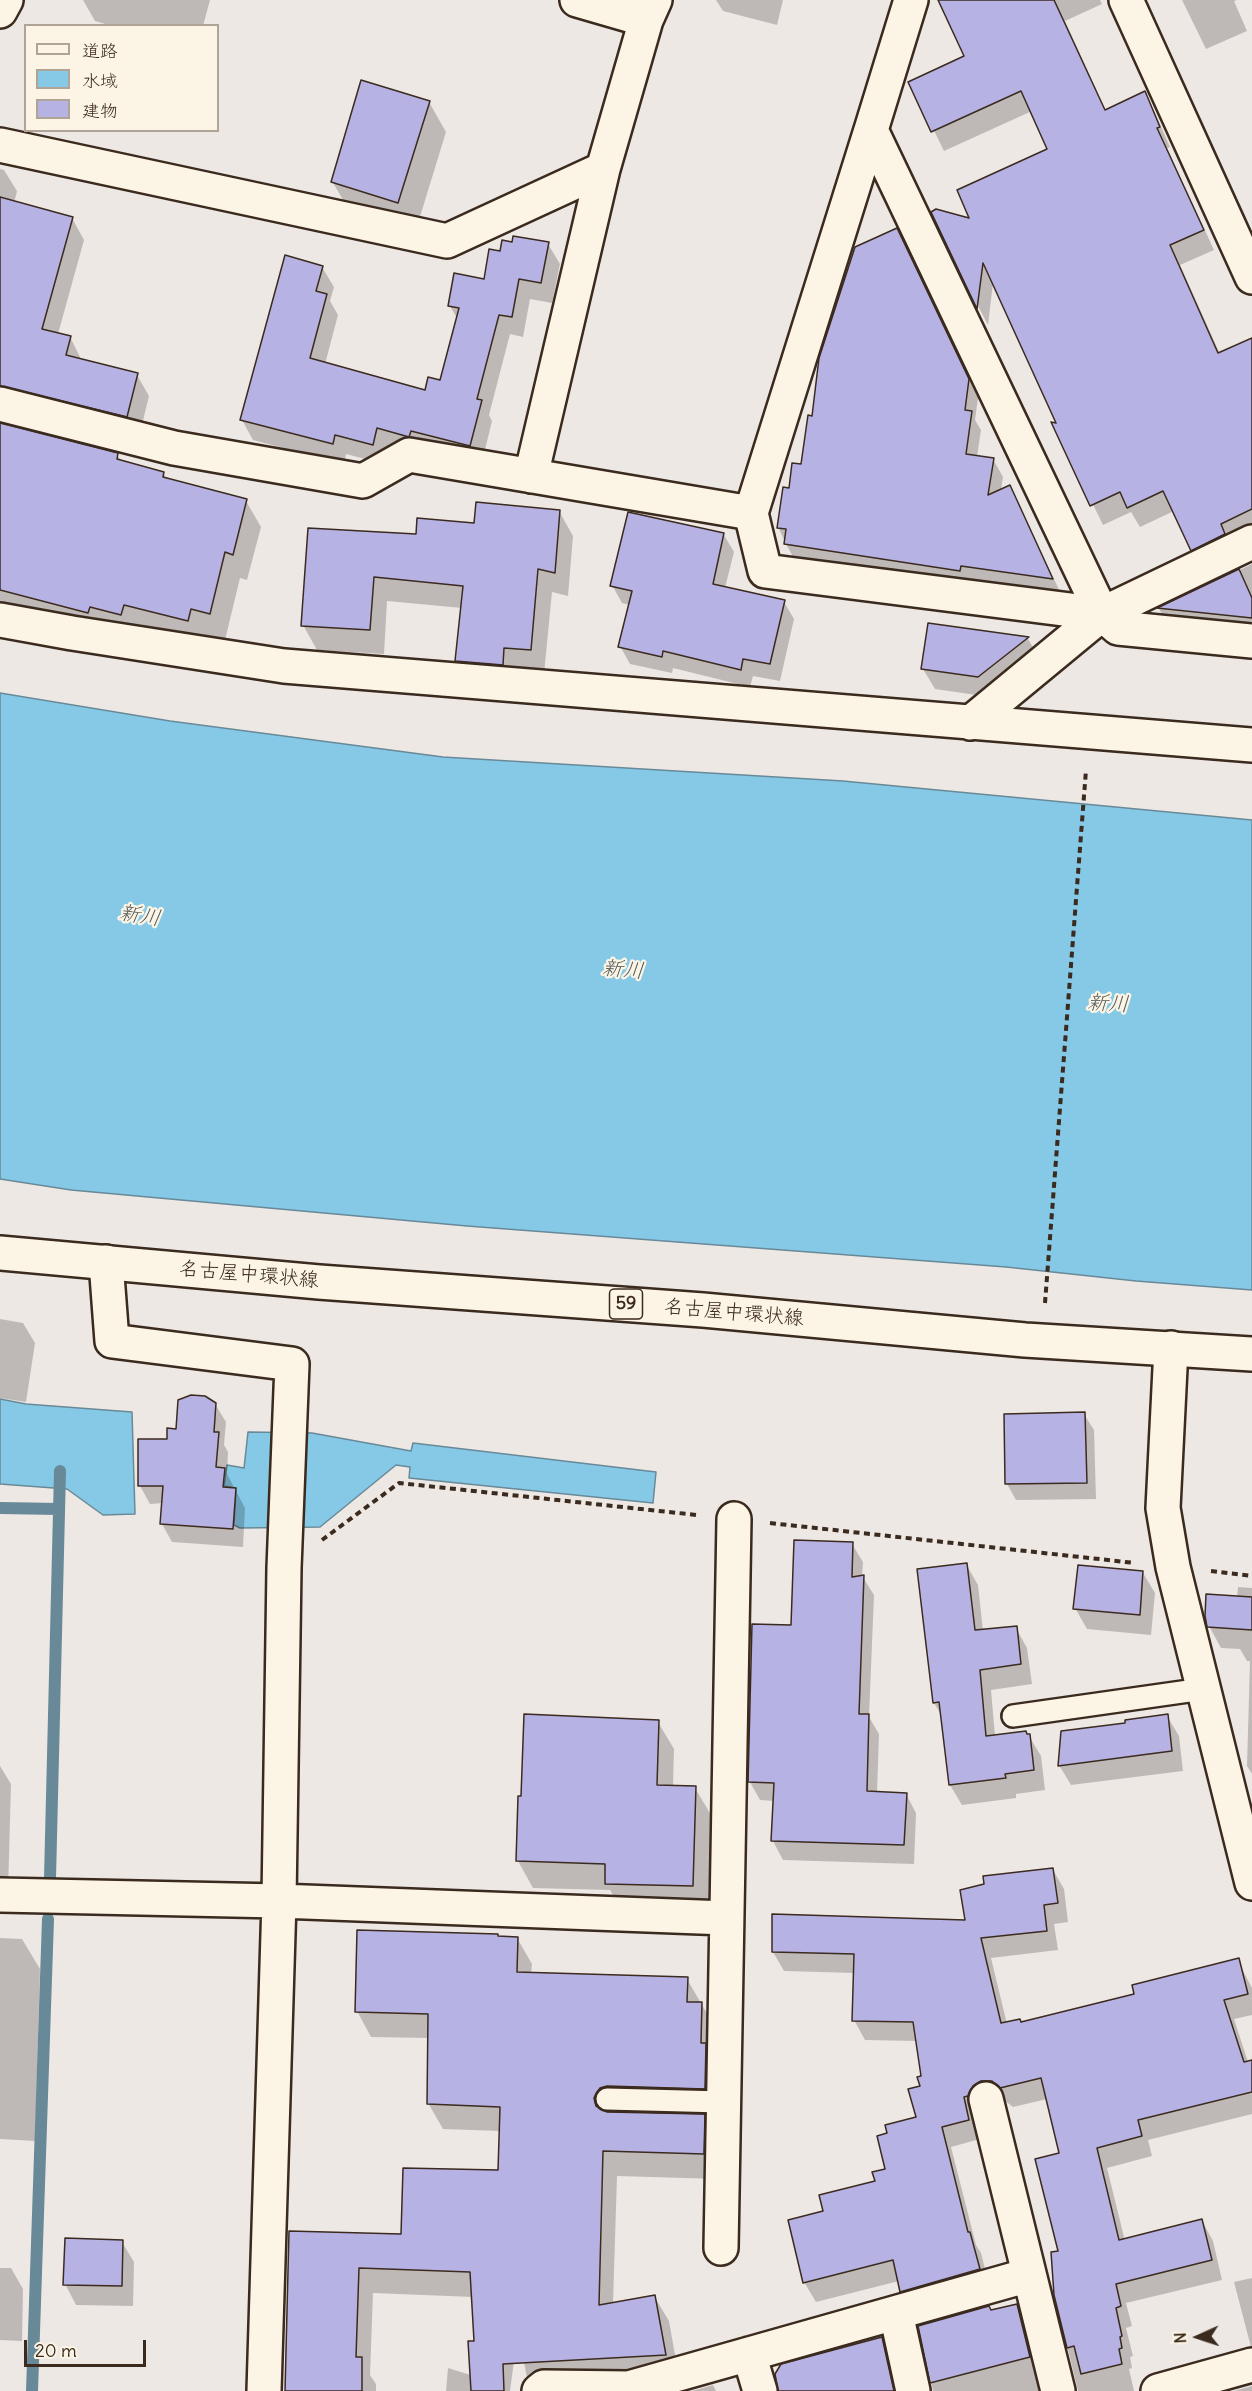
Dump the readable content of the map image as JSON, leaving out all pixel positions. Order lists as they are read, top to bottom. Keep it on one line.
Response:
{"streets":{"street":["名古屋中環状線","59"]},"water":["新川"],"legend":["道路","水域","建物"],"scale_bar":"20 m","north":"left"}
